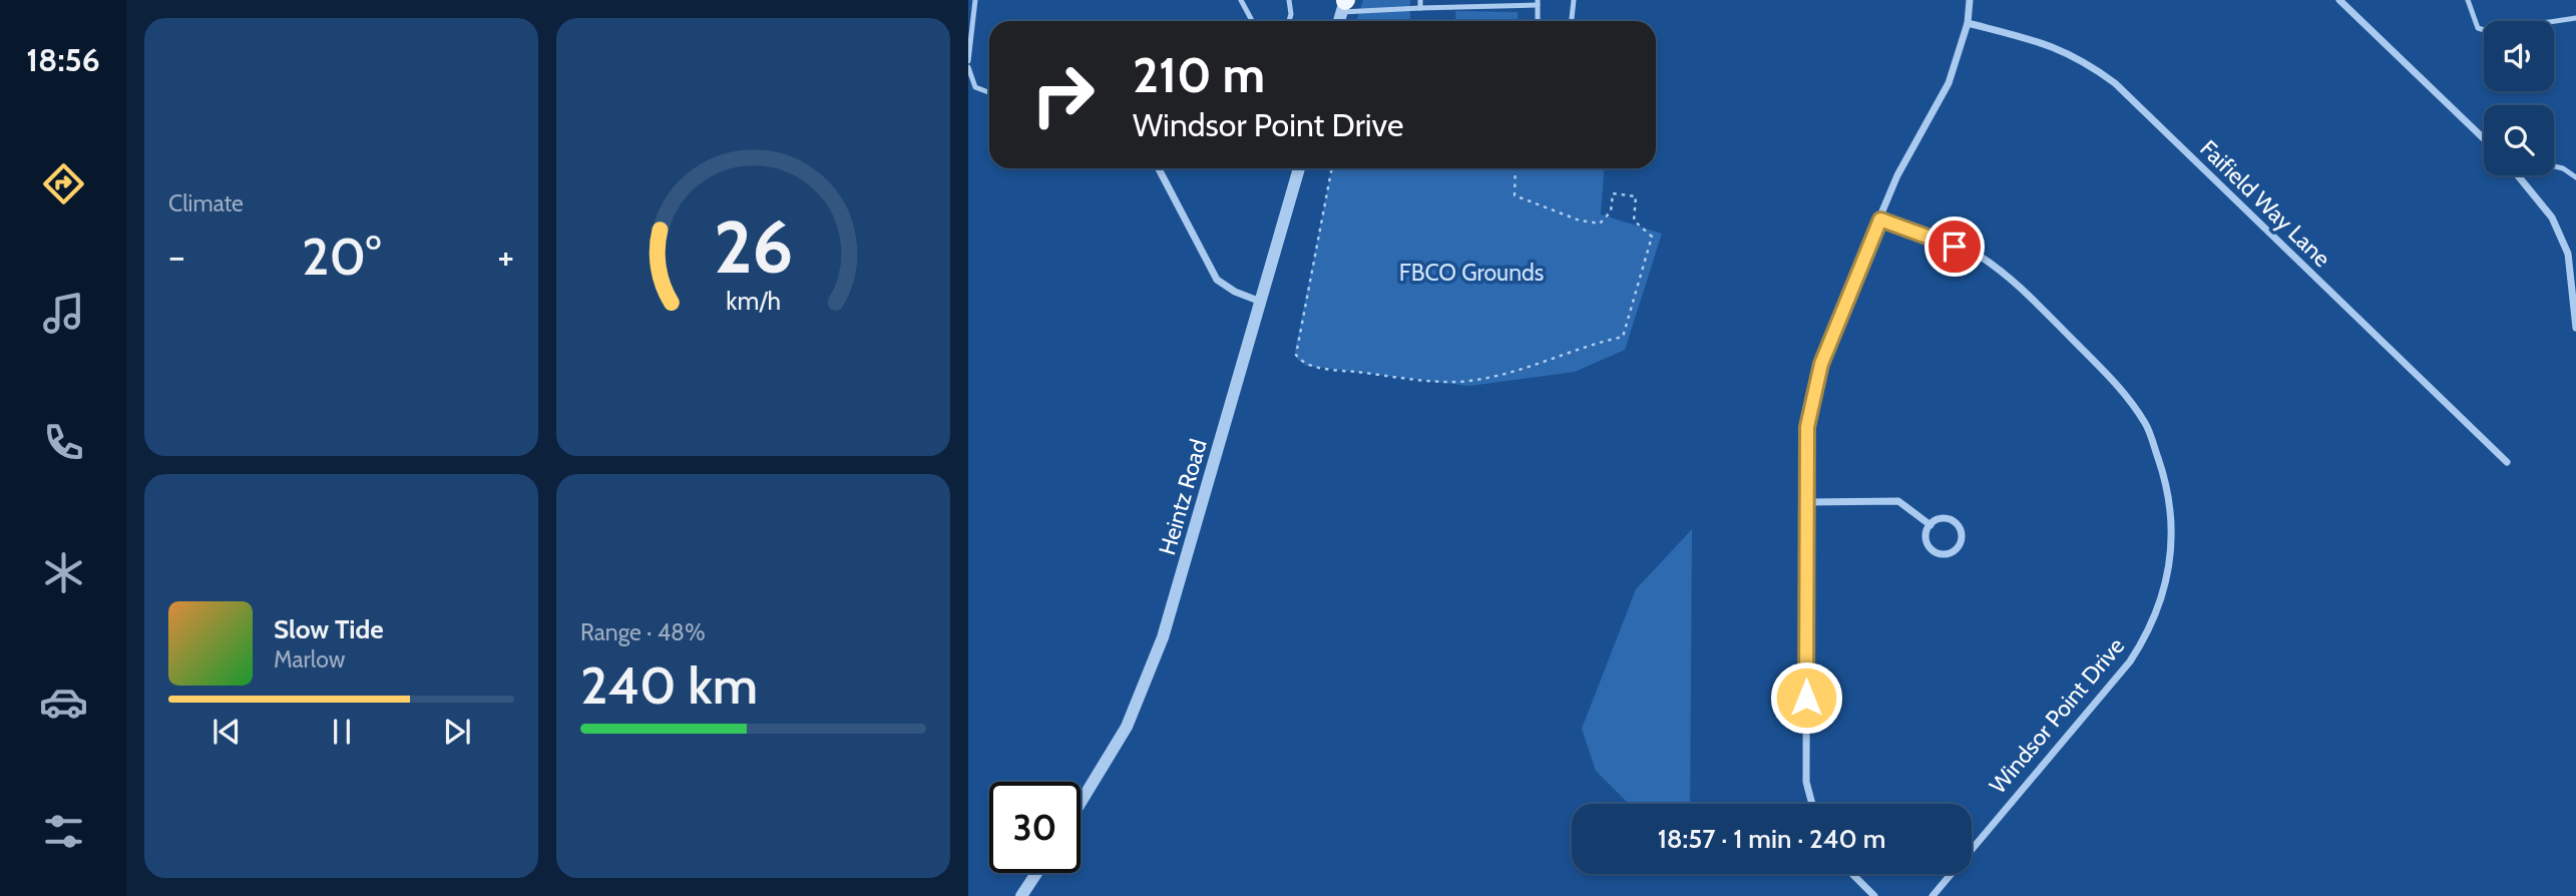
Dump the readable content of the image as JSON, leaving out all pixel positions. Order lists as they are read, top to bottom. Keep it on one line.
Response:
{"streets":{"street":["Faifield Way Lane","Heintz Road","Windsor Point Drive"]},"parks":["FBCO Grounds"],"page":{"tabs":"18:56","tile":["Climate",["Range · 48%","240 km"]],"turn":["210 m","Windsor Point Drive"],"heat":["−","20°","+"],"song":["Slow Tide","Marlow"],"limit":"30","trip":"18:57 · 1 min · 240 m","gauge":["26","km/h"]}}
